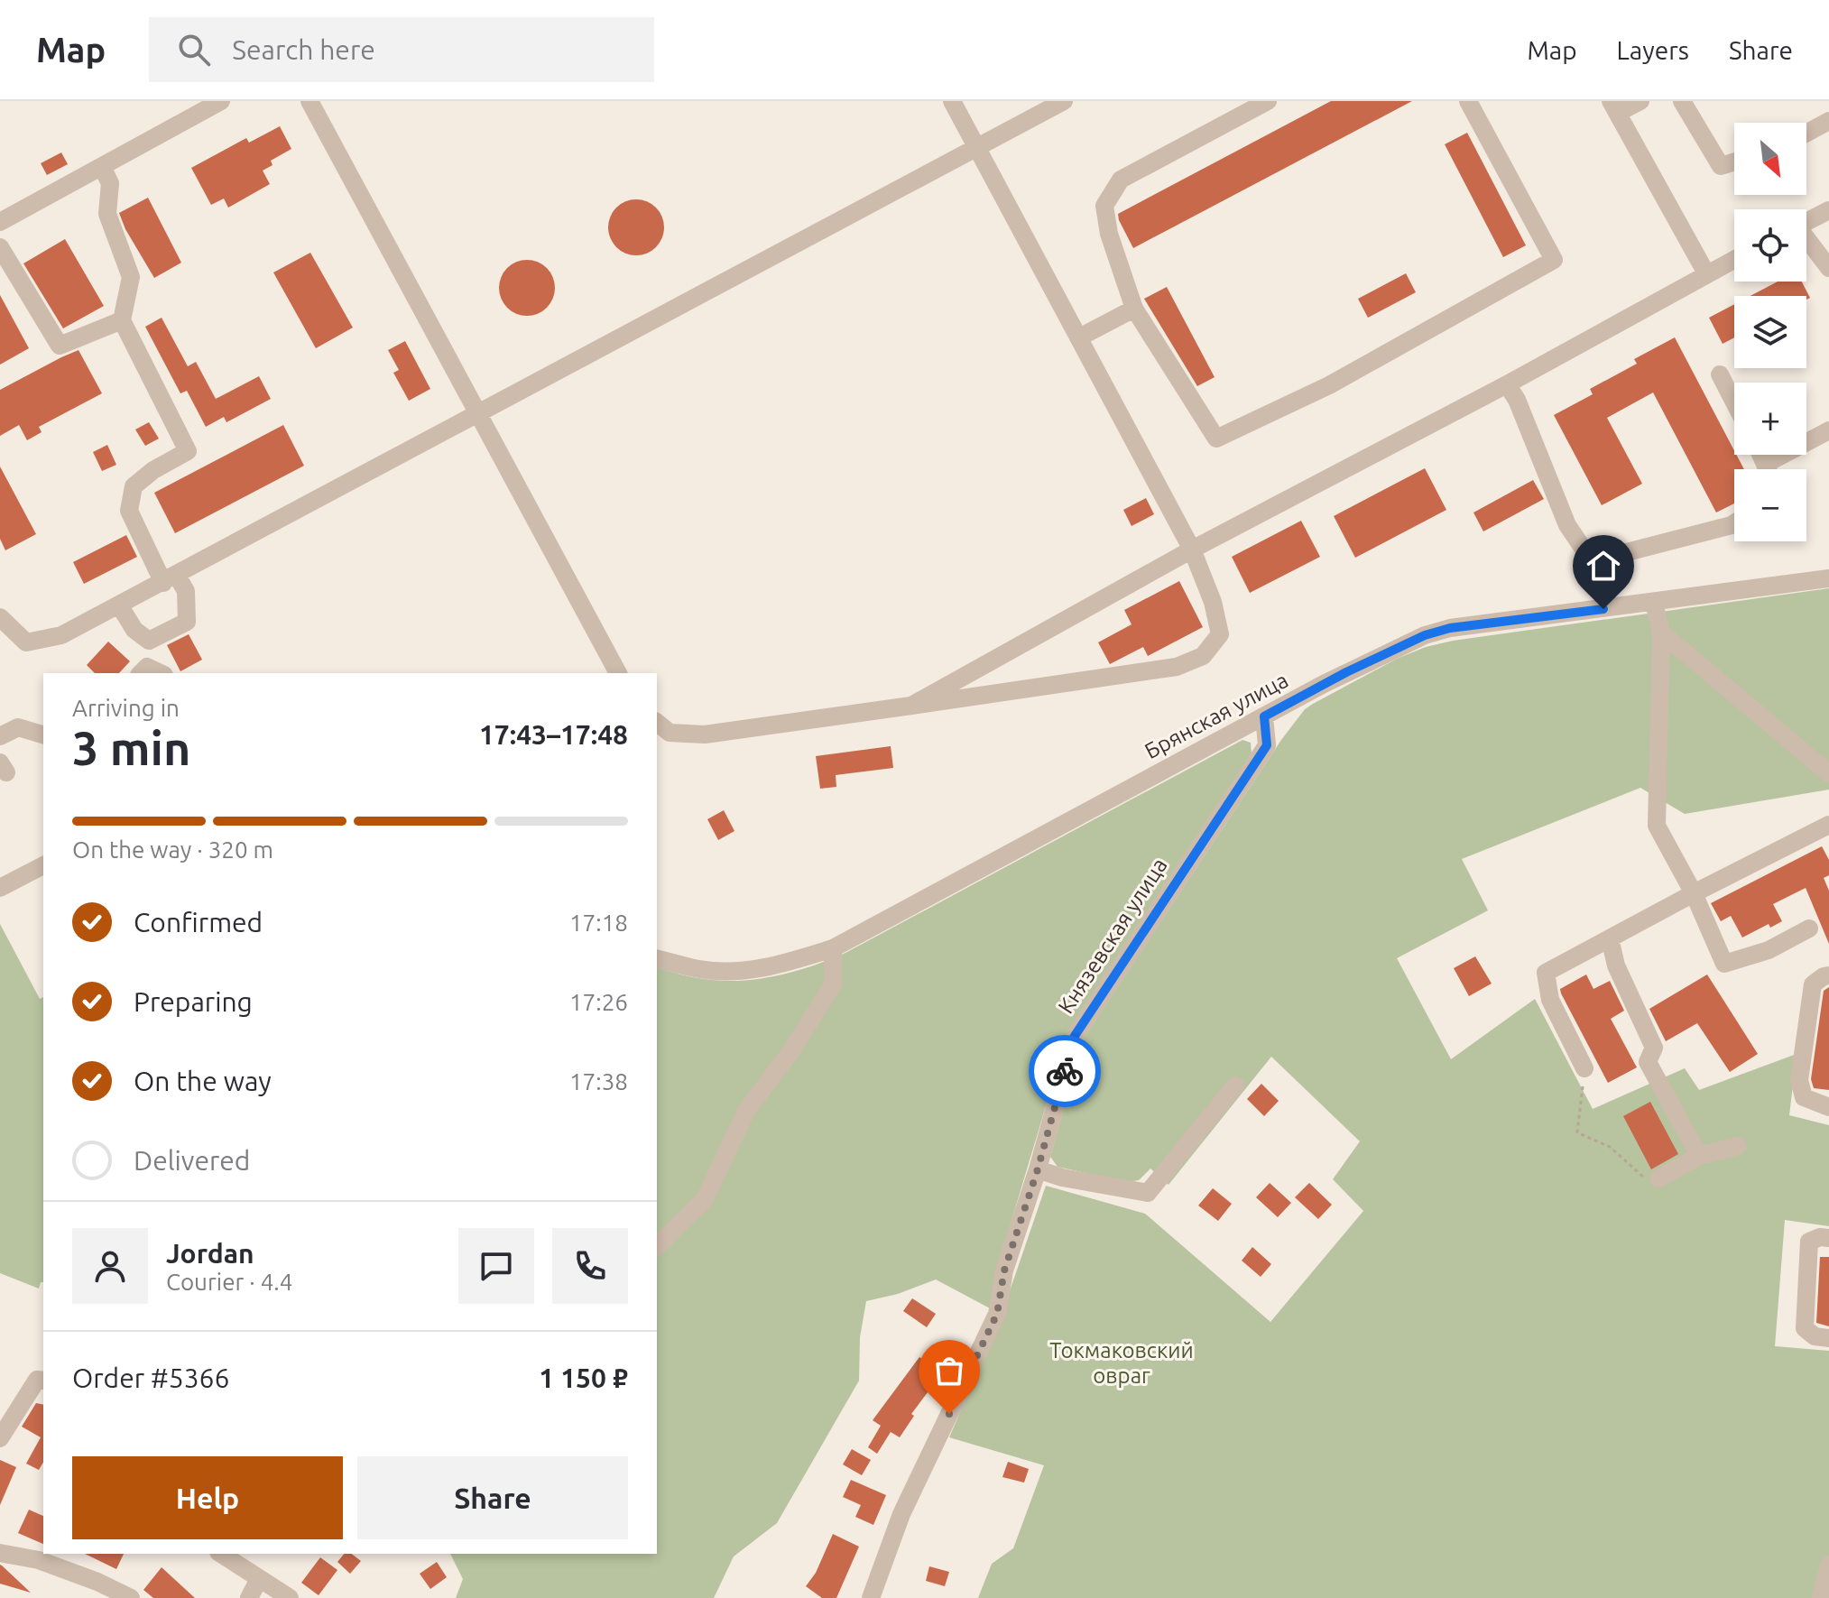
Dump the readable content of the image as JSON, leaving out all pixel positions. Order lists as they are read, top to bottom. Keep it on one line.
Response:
{"streets":{"street":["Брянская улица","Князевская улица"]},"crossings":[["Брянская улица","Князевская улица"]],"parks":["Токмаковский овраг"],"north":"bottom right","page":{"header":"Map","search":"Search here","nav":["Map","Layers","Share"],"map_buttons":["+","−"],"heading":["3 min","Arriving in","17:43–17:48"],"panel":["Jordan","Courier · 4.4","Order #5366","1 150 ₽"],"bar":"On the way · 320 m","list":[["Confirmed","17:18"],["Preparing","17:26"],["On the way","17:38"],"Delivered"],"buttons":["Help","Share"]}}
